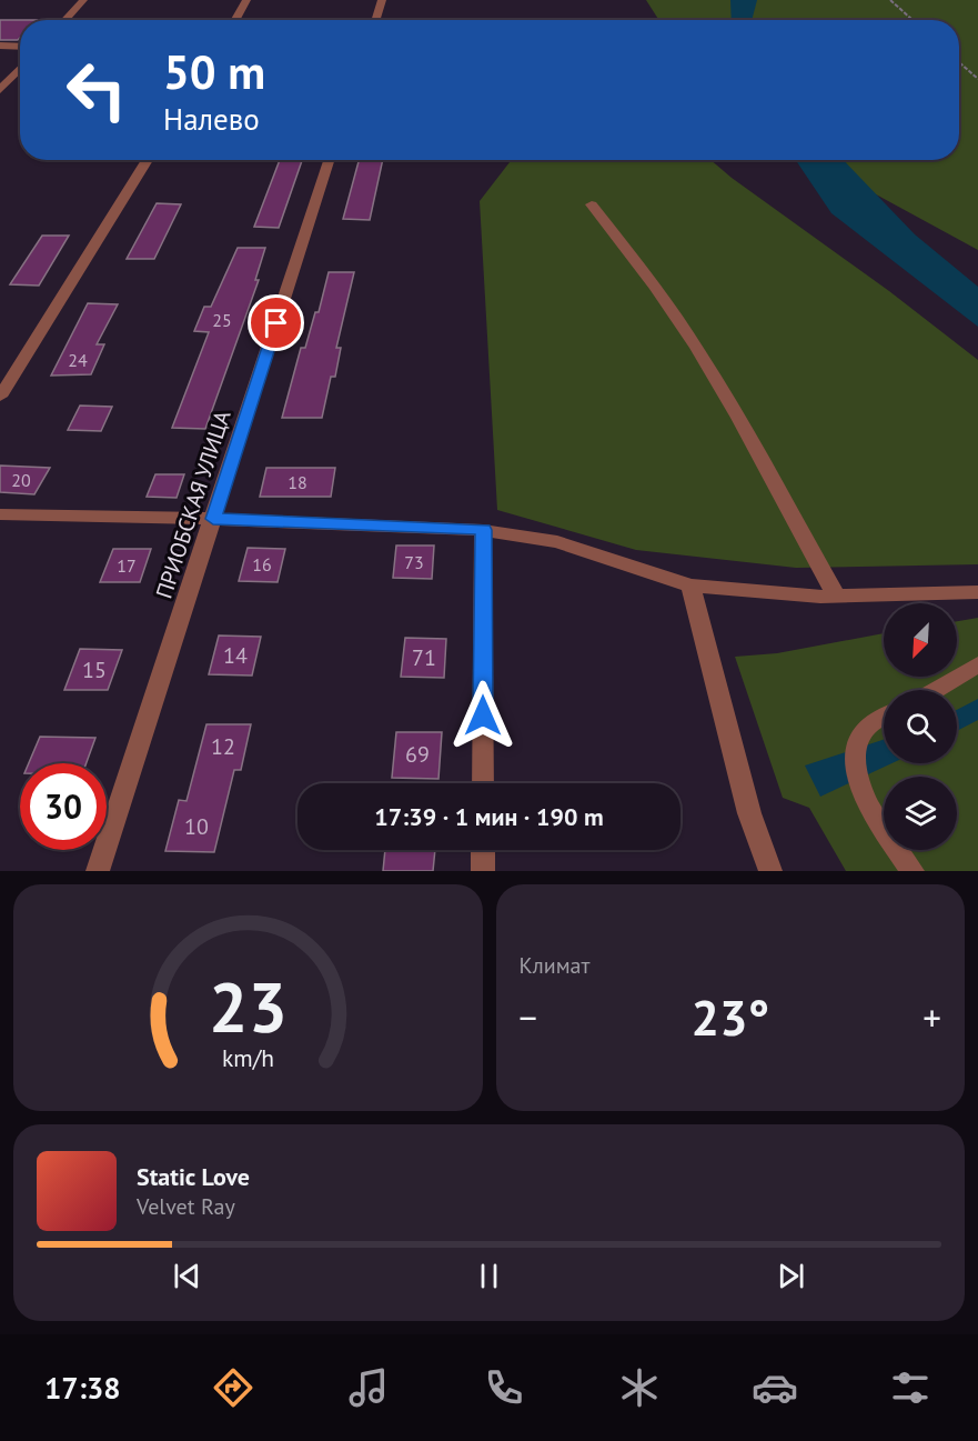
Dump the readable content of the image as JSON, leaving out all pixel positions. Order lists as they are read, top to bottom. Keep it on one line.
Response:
{"streets":{"street":["ПРИОБСКАЯ УЛИЦА"]},"house_numbers":["25","24","20","18","73","16","17","14","71","15","12","69","10"],"north":"bottom left","page":{"turn":["50 m","Налево"],"limit":"30","trip":"17:39 · 1 мин · 190 m","tile":"Климат","heat":["−","23°","+"],"song":["Static Love","Velvet Ray"],"tabs":"17:38","gauge":["23","km/h"]}}
